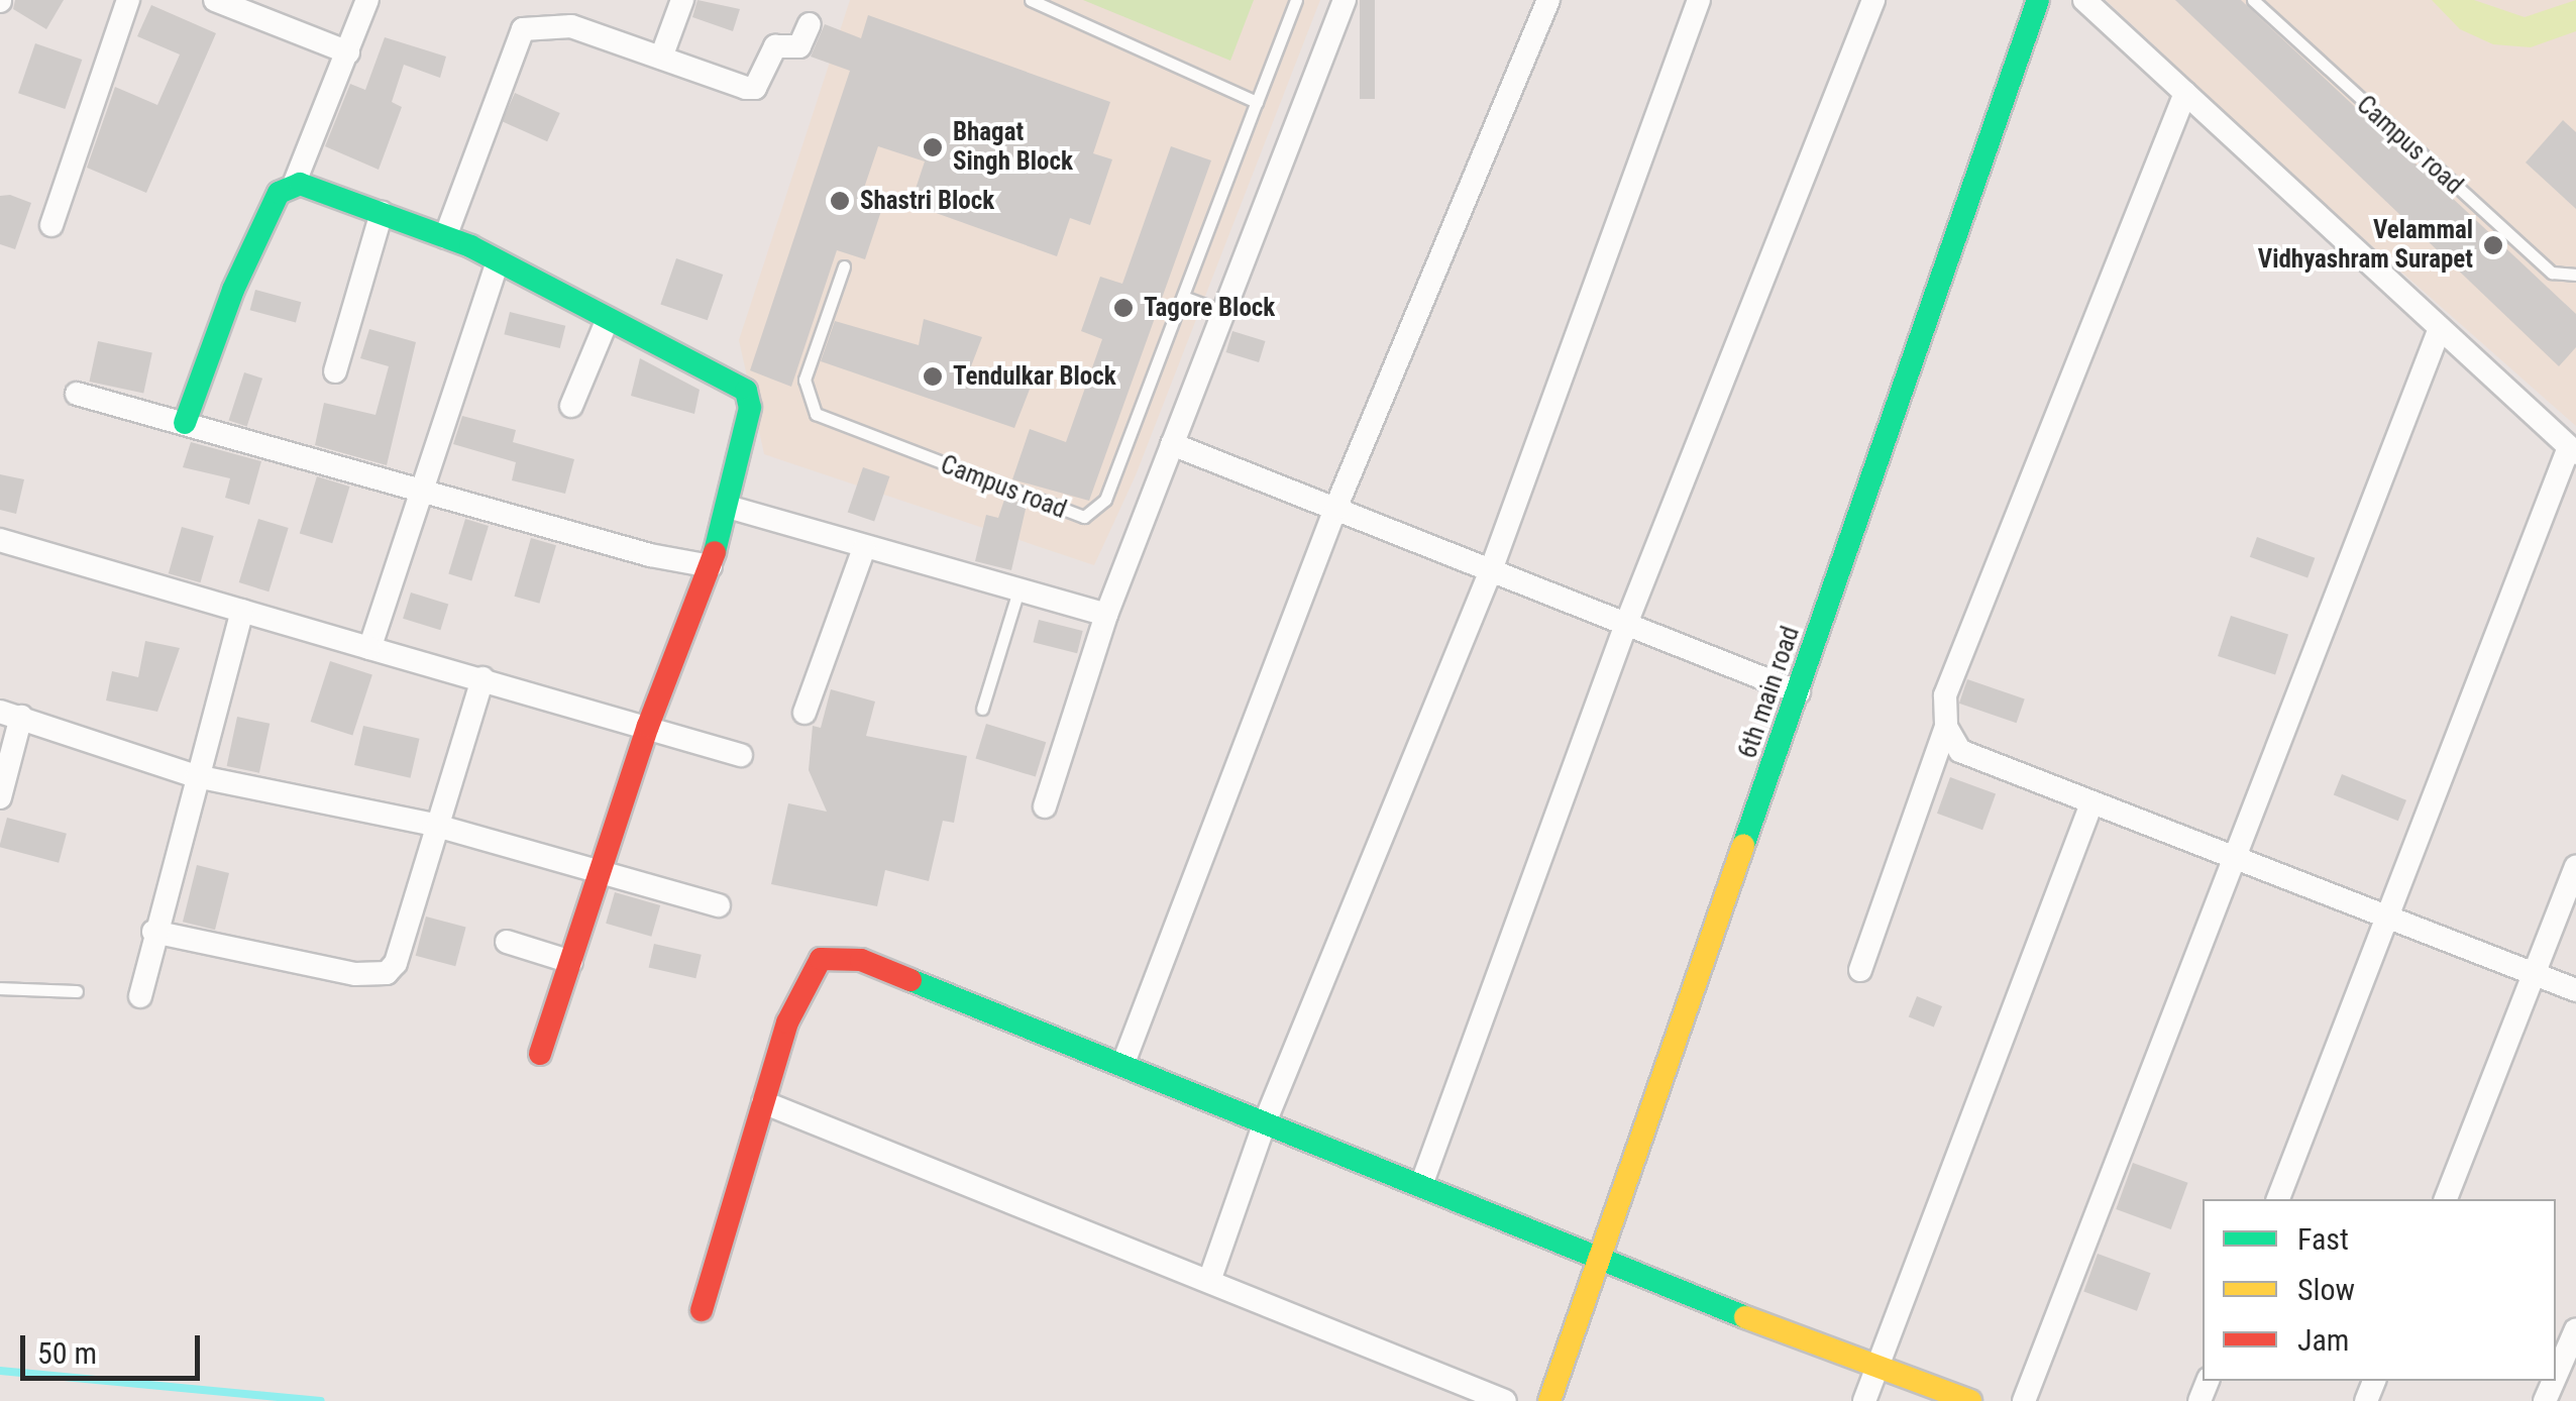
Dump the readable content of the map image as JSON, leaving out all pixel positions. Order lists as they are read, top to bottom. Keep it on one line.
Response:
{"streets":{"street":["6th main road"],"lane":["Campus road"]},"places":["Bhagat Singh Block","Shastri Block","Velammal Vidhyashram Surapet","Tagore Block","Tendulkar Block"],"legend":["Fast","Slow","Jam"],"scale_bar":"50 m"}
